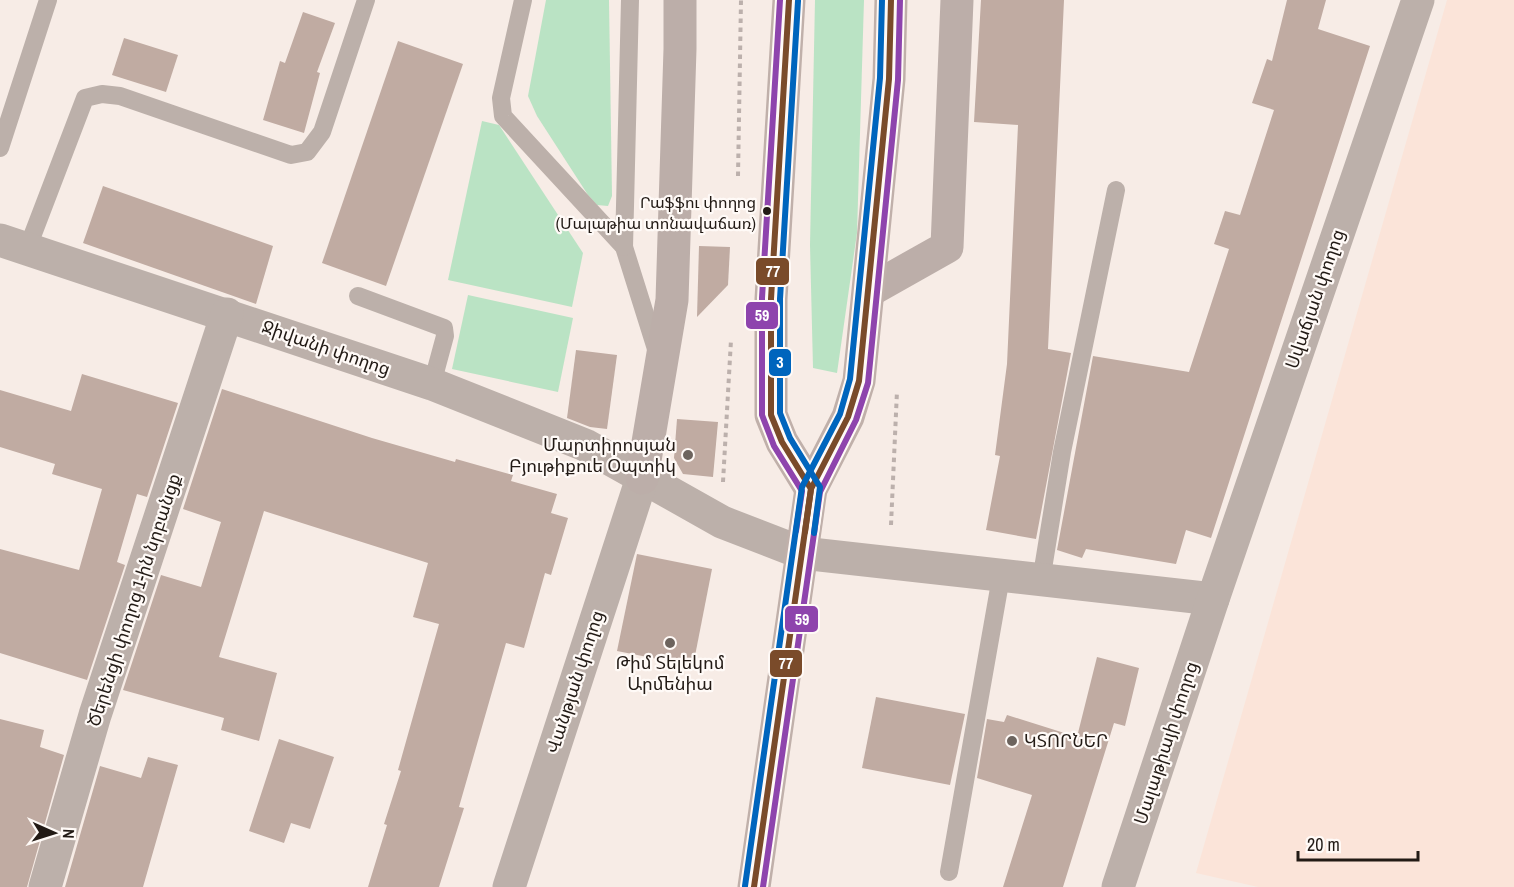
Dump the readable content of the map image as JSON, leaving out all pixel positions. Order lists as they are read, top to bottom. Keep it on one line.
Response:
{"streets":{"street":["Սվաճյան փողոց","Ջիվանի փողոց","Ծերենցի փողոց 1-ին նրբանցք","Վանթյան փողոց","Մալաթիայի փողոց"]},"crossings":[["Սվաճյան փողոց","Ջիվանի փողոց"],["Սվաճյան փողոց","Մալաթիայի փողոց"],["Ջիվանի փողոց","Ծերենցի փողոց 1-ին նրբանցք"],["Ջիվանի փողոց","Վանթյան փողոց"],["Ջիվանի փողոց","Մալաթիայի փողոց"]],"places":["Րաֆֆու փողոց (Մալաթիա տոնավաճառ)","Մարտիրոսյան Բյութիքուե Օպտիկ","Թիմ Տելեկոմ Արմենիա","ԿՏՈՐՆԵՐ"],"lines":["transit line 77","transit line 59","transit line 3"],"scale_bar":"20 m","north":"right"}
